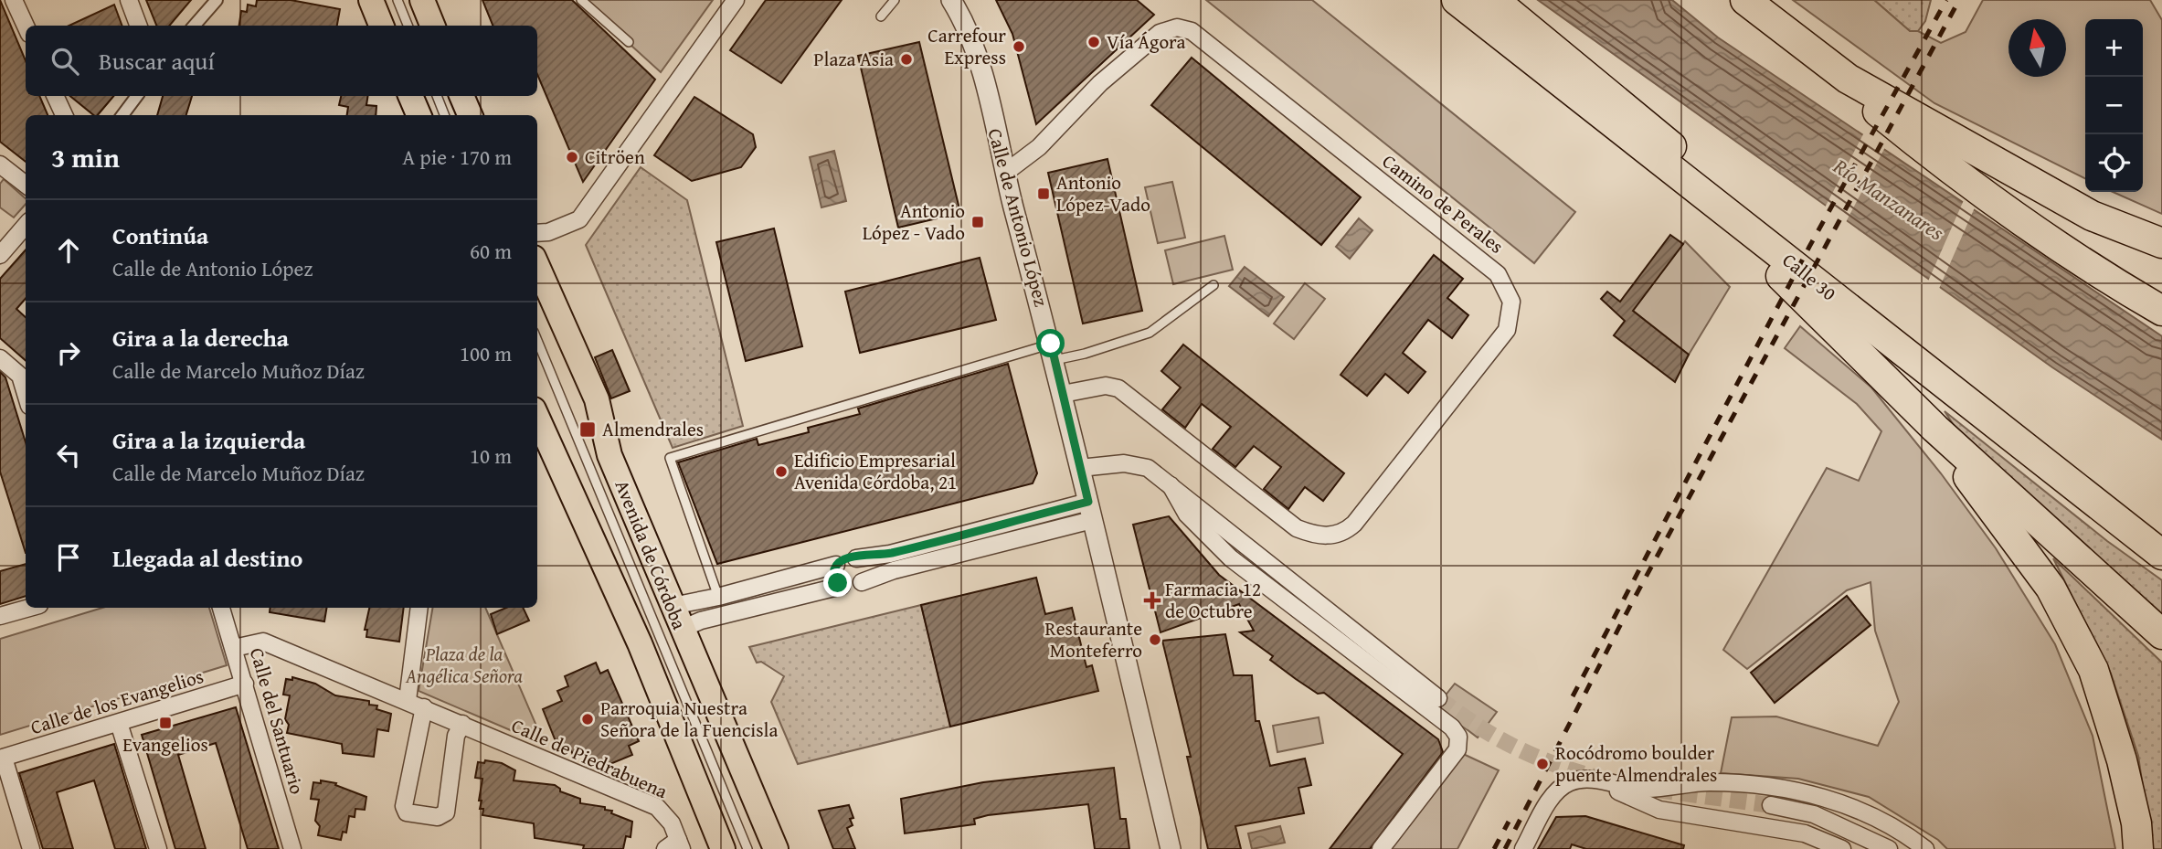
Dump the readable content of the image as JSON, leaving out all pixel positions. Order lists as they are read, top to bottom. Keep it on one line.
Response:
{"streets":{"highway":["Calle 30"],"main road":["Avenida de Córdoba"],"street":["Camino de Perales","Calle de Antonio López","Calle de los Evangelios","Calle del Santuario","Calle de Piedrabuena"]},"crossings":[["Camino de Perales","Calle de Antonio López"],["Calle de los Evangelios","Calle del Santuario"],["Calle del Santuario","Calle de Piedrabuena"]],"water":["Río Manzanares"],"parks":["Plaza de la Angélica Señora"],"places":{"other":["Vía Ágora","Carrefour Express","Plaza Asia","Citröen","Edificio Empresarial Avenida Córdoba, 21","Restaurante Monteferro","Parroquia Nuestra Señora de la Fuencisla","Rocódromo boulder puente Almendrales"],"transit":["Antonio López-Vado","Antonio López - Vado","Almendrales","Evangelios"],"health":["Farmacia 12 de Octubre"]},"north":"top","page":{"map_buttons":["+","−"],"search":"Buscar aquí","heading":["3 min","A pie · 170 m"],"list":[["Continúa","Calle de Antonio López","60 m"],["Gira a la derecha","Calle de Marcelo Muñoz Díaz","100 m"],["Gira a la izquierda","Calle de Marcelo Muñoz Díaz","10 m"],"Llegada al destino"]}}
